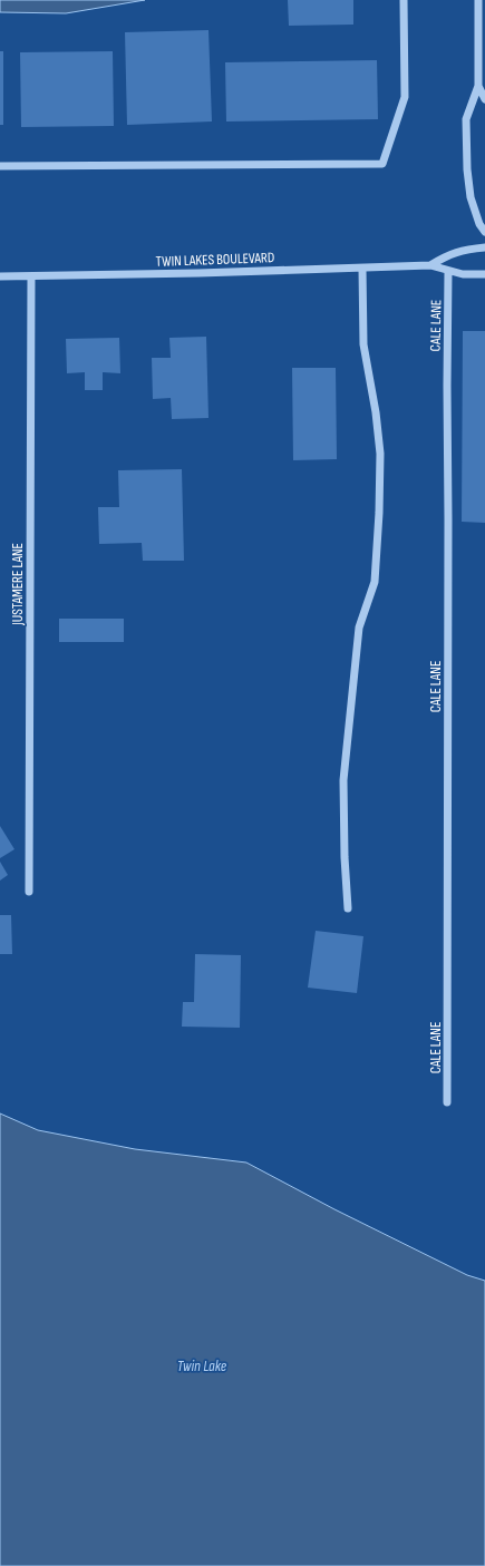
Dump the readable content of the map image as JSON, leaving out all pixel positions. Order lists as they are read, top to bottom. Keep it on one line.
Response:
{"streets":{"street":["TWIN LAKES BOULEVARD","CALE LANE","JUSTAMERE LANE"]},"crossings":[["TWIN LAKES BOULEVARD","CALE LANE"],["TWIN LAKES BOULEVARD","JUSTAMERE LANE"]],"water":["Twin Lake"]}
